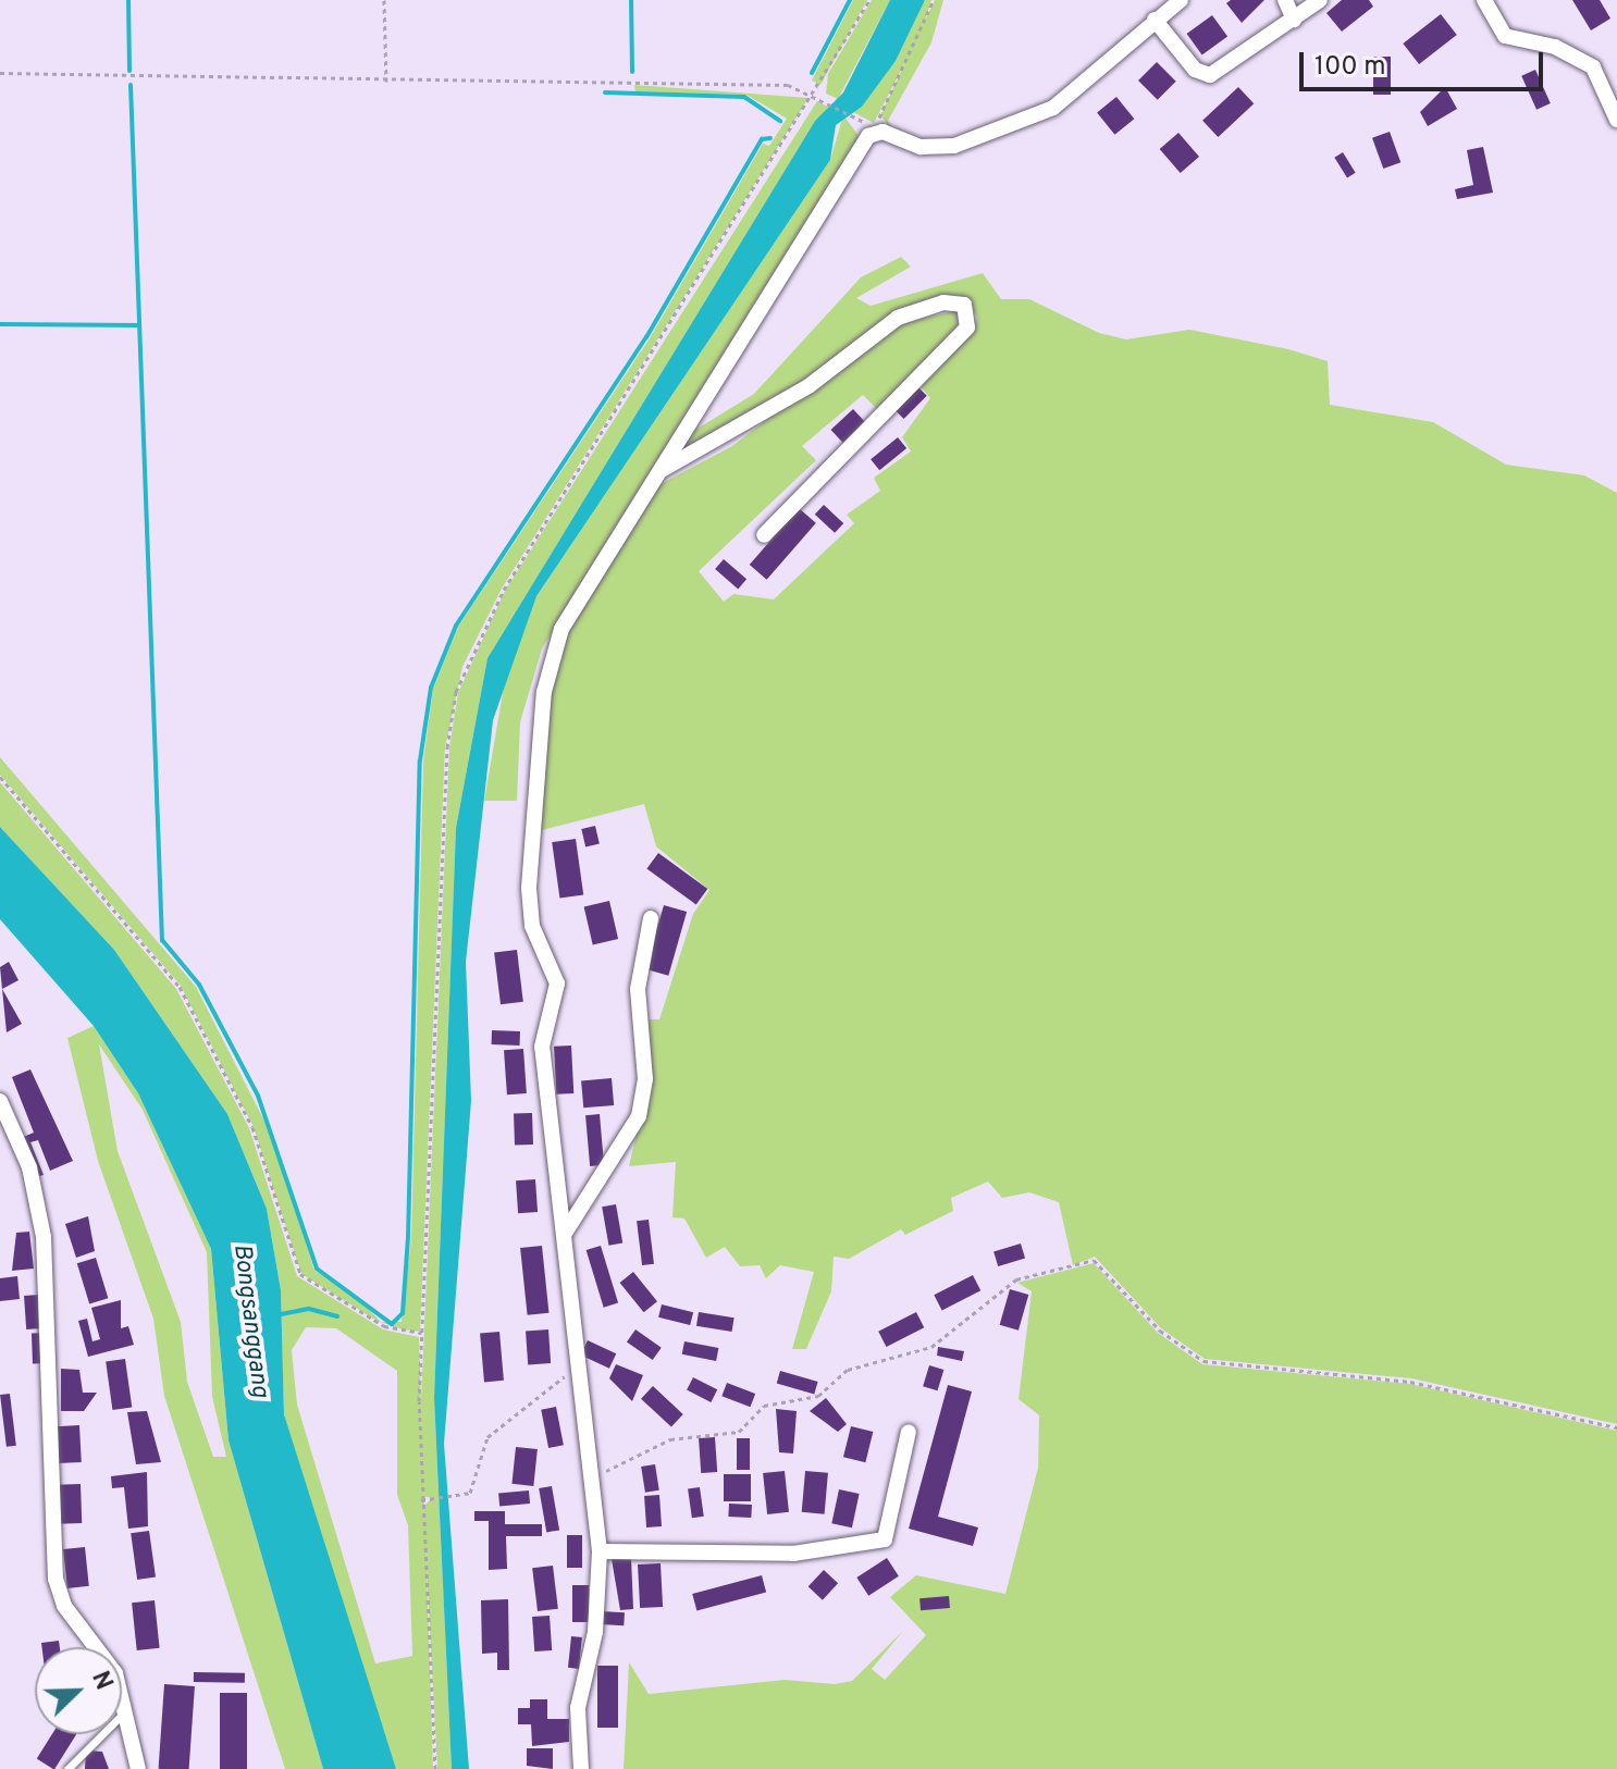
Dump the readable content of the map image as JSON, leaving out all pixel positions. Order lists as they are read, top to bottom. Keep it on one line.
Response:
{"water":["Bongsanggang"],"scale_bar":"100 m","north":"top right"}
